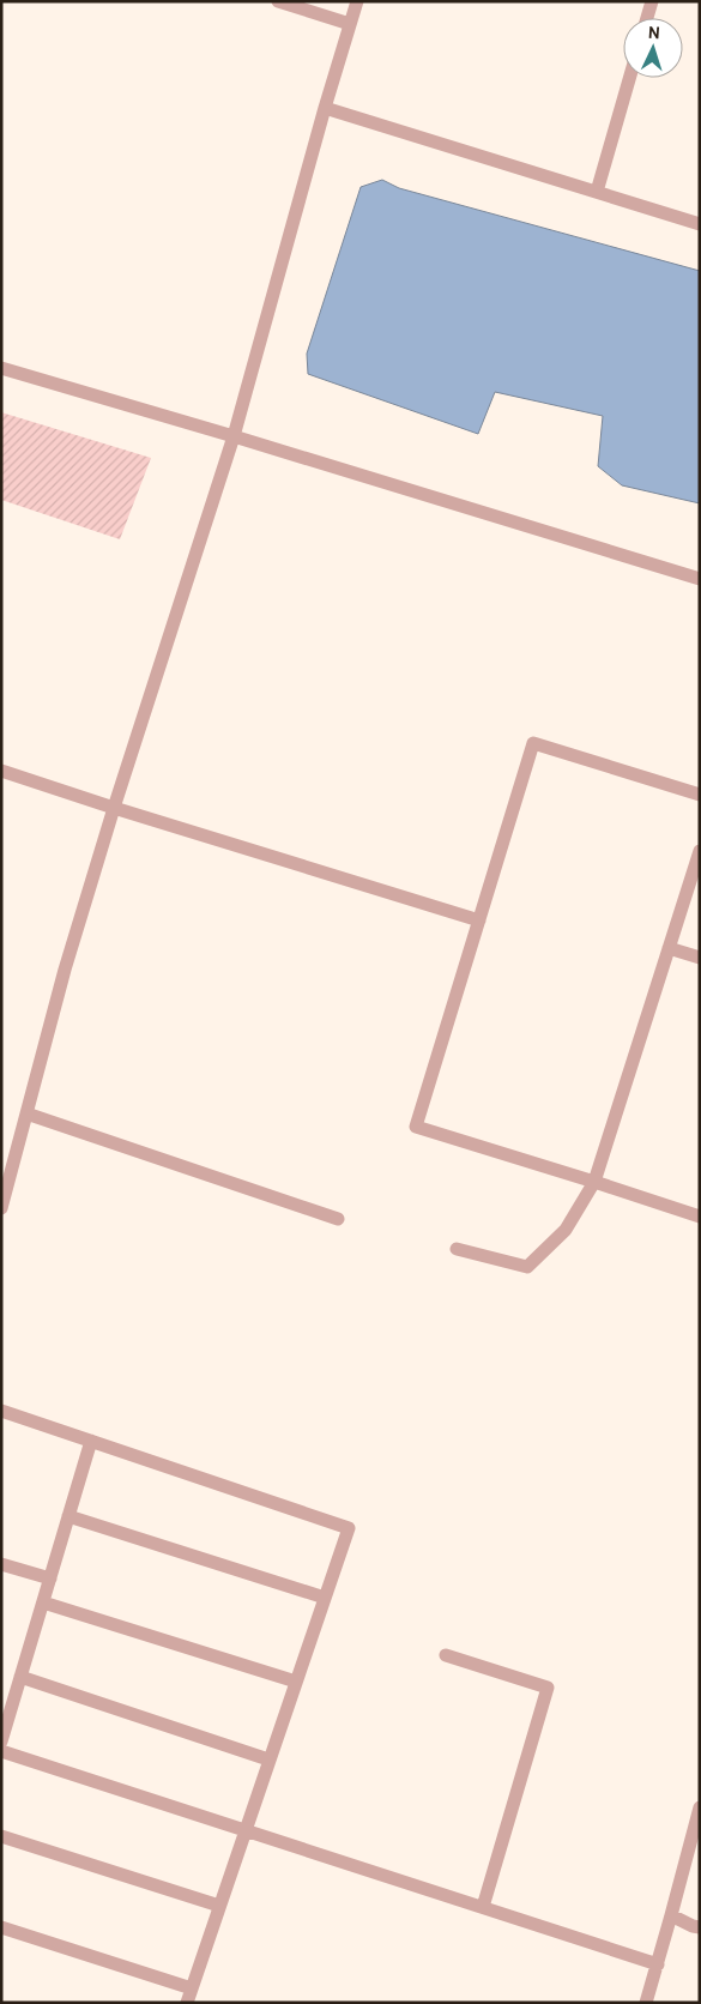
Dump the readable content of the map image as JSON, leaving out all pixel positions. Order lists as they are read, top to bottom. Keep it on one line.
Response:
{"north":"top"}
